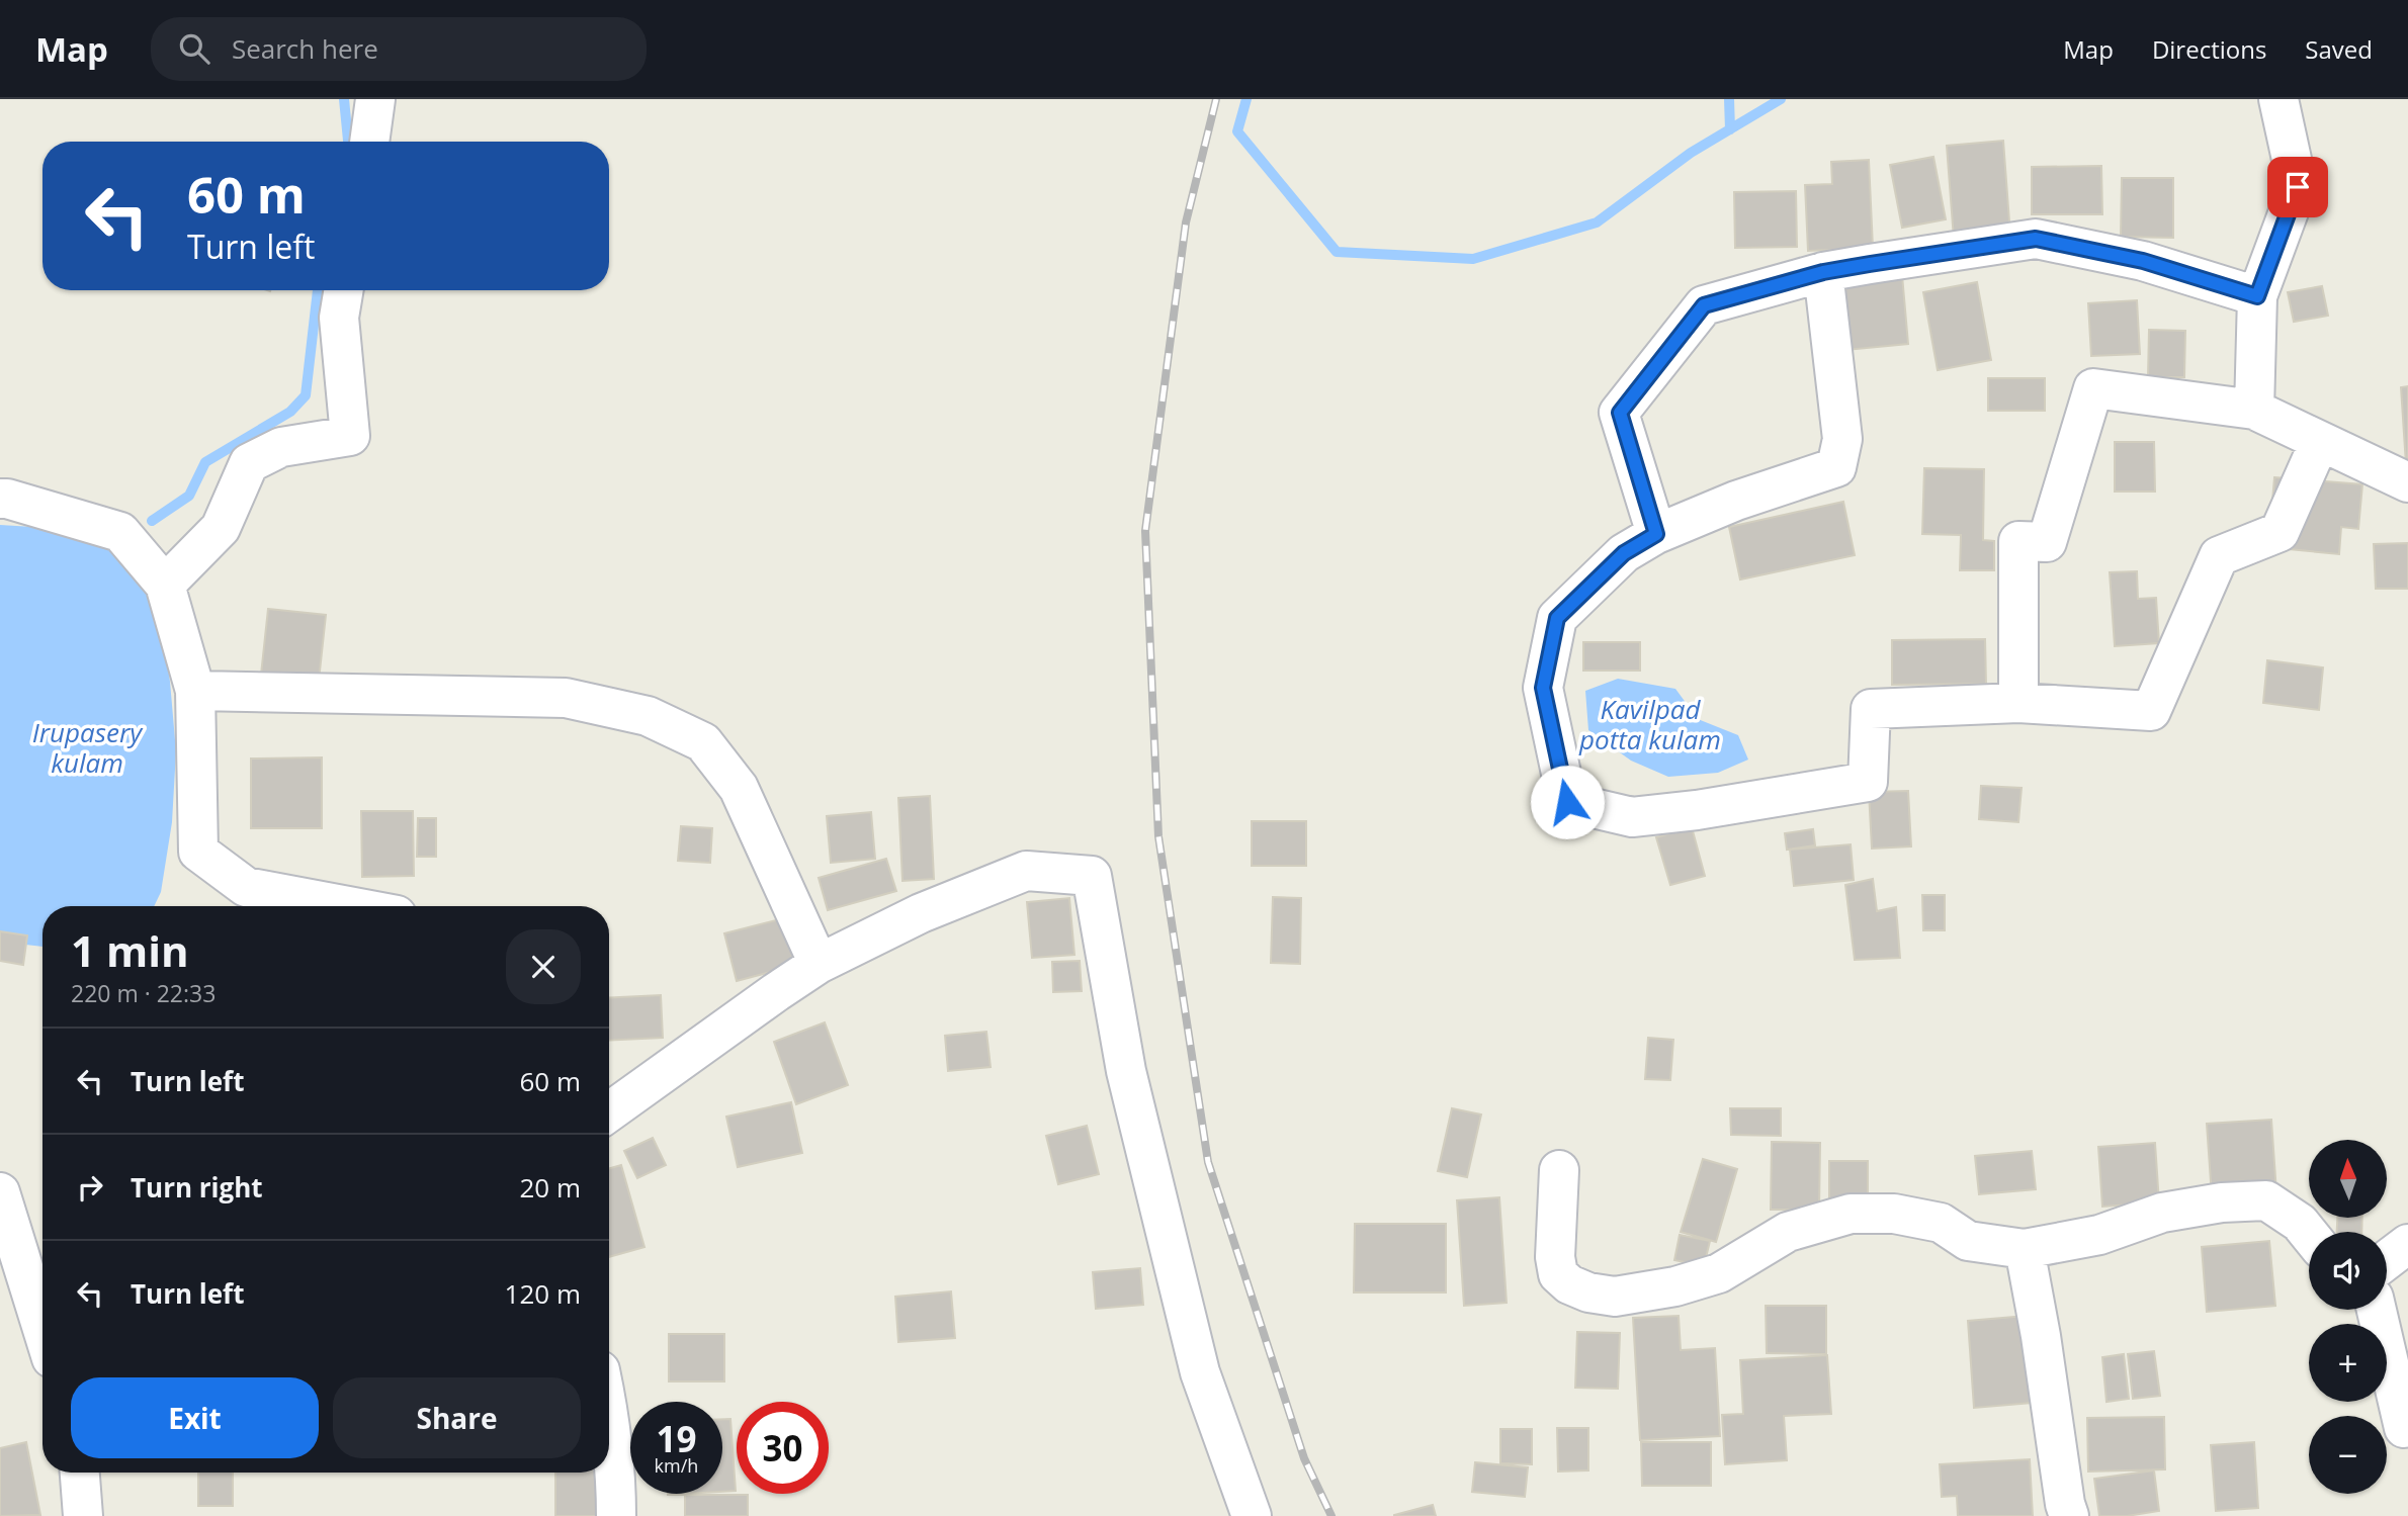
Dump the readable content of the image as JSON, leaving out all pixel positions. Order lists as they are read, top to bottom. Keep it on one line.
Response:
{"water":["Kavilpad potta kulam","Irupasery kulam"],"north":"top","page":{"header":"Map","search":"Search here","nav":["Map","Directions","Saved"],"turn":["60 m","Turn left"],"heading":["1 min","220 m · 22:33"],"list":[{"name":"Turn left","value":"60 m"},{"name":"Turn right","value":"20 m"},{"name":"Turn left","value":"120 m"}],"map_buttons":["+","−"],"buttons":["Exit","Share"],"speed":"19 km/h","limit":"30"}}
